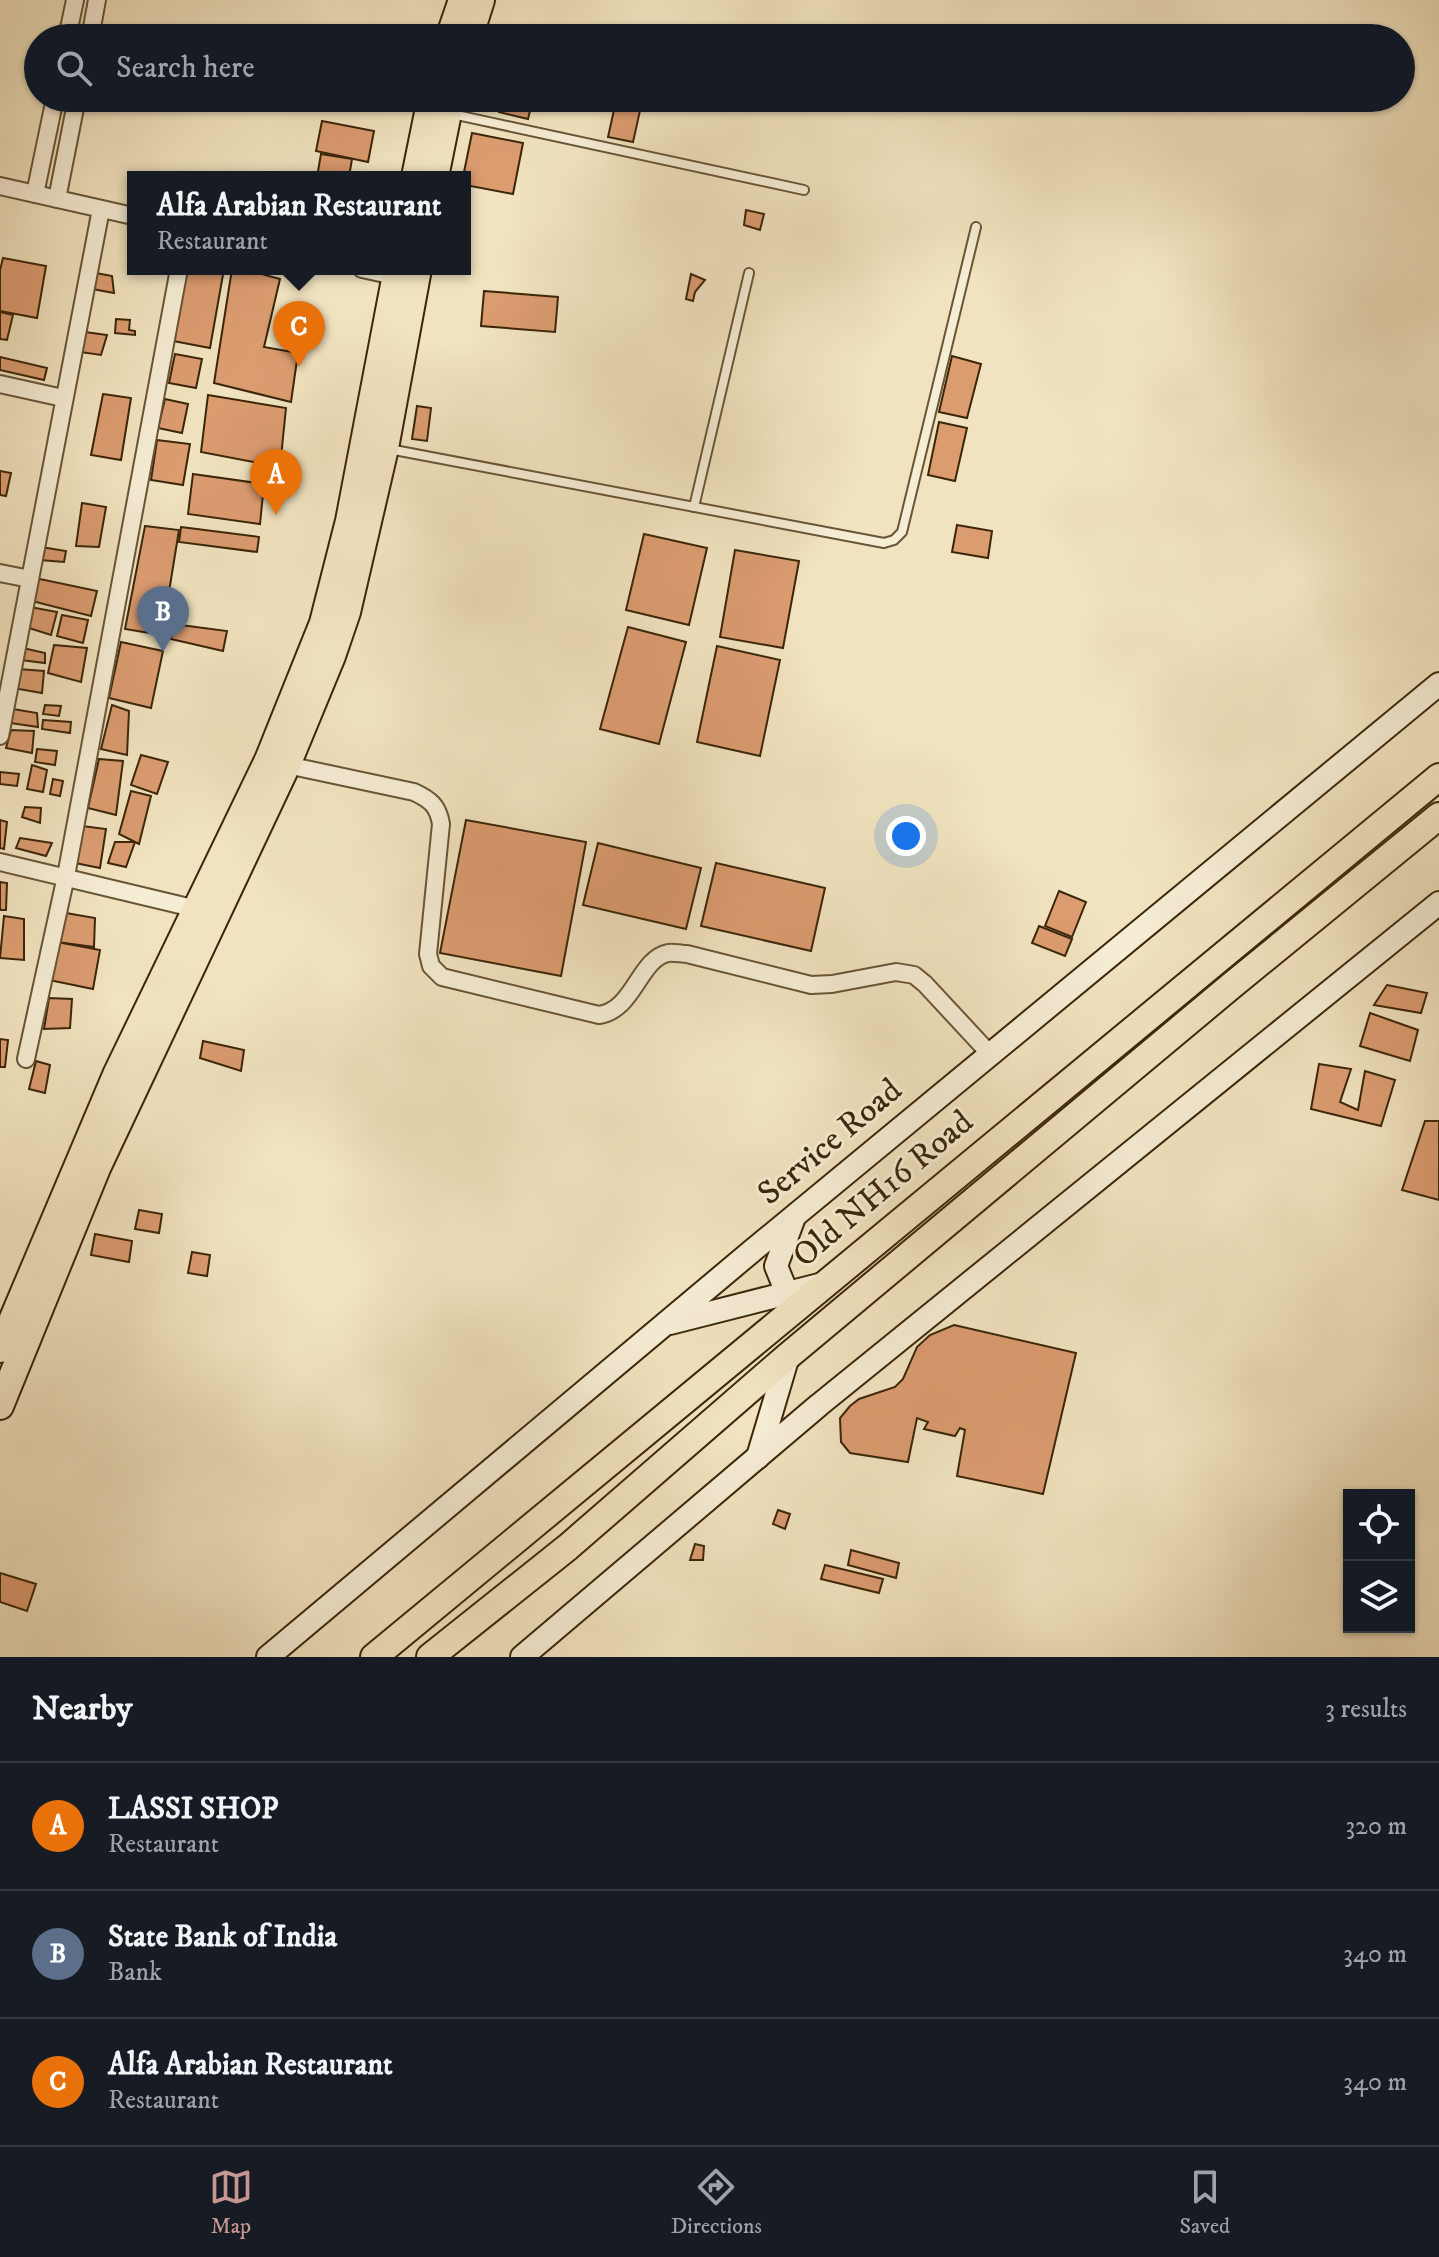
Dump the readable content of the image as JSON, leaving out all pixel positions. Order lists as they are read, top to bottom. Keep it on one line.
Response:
{"streets":{"main road":["Old NH16 Road"],"street":["Service Road"]},"page":{"search":"Search here","popup":["Alfa Arabian Restaurant","Restaurant"],"pins":["C","A","B"],"heading":["Nearby","3 results"],"list":[{"mark":"A","name":"LASSI SHOP","note":"Restaurant","value":"320 m"},{"mark":"B","name":"State Bank of India","note":"Bank","value":"340 m"},{"mark":"C","name":"Alfa Arabian Restaurant","note":"Restaurant","value":"340 m"}],"nav":["Map","Directions","Saved"]}}
